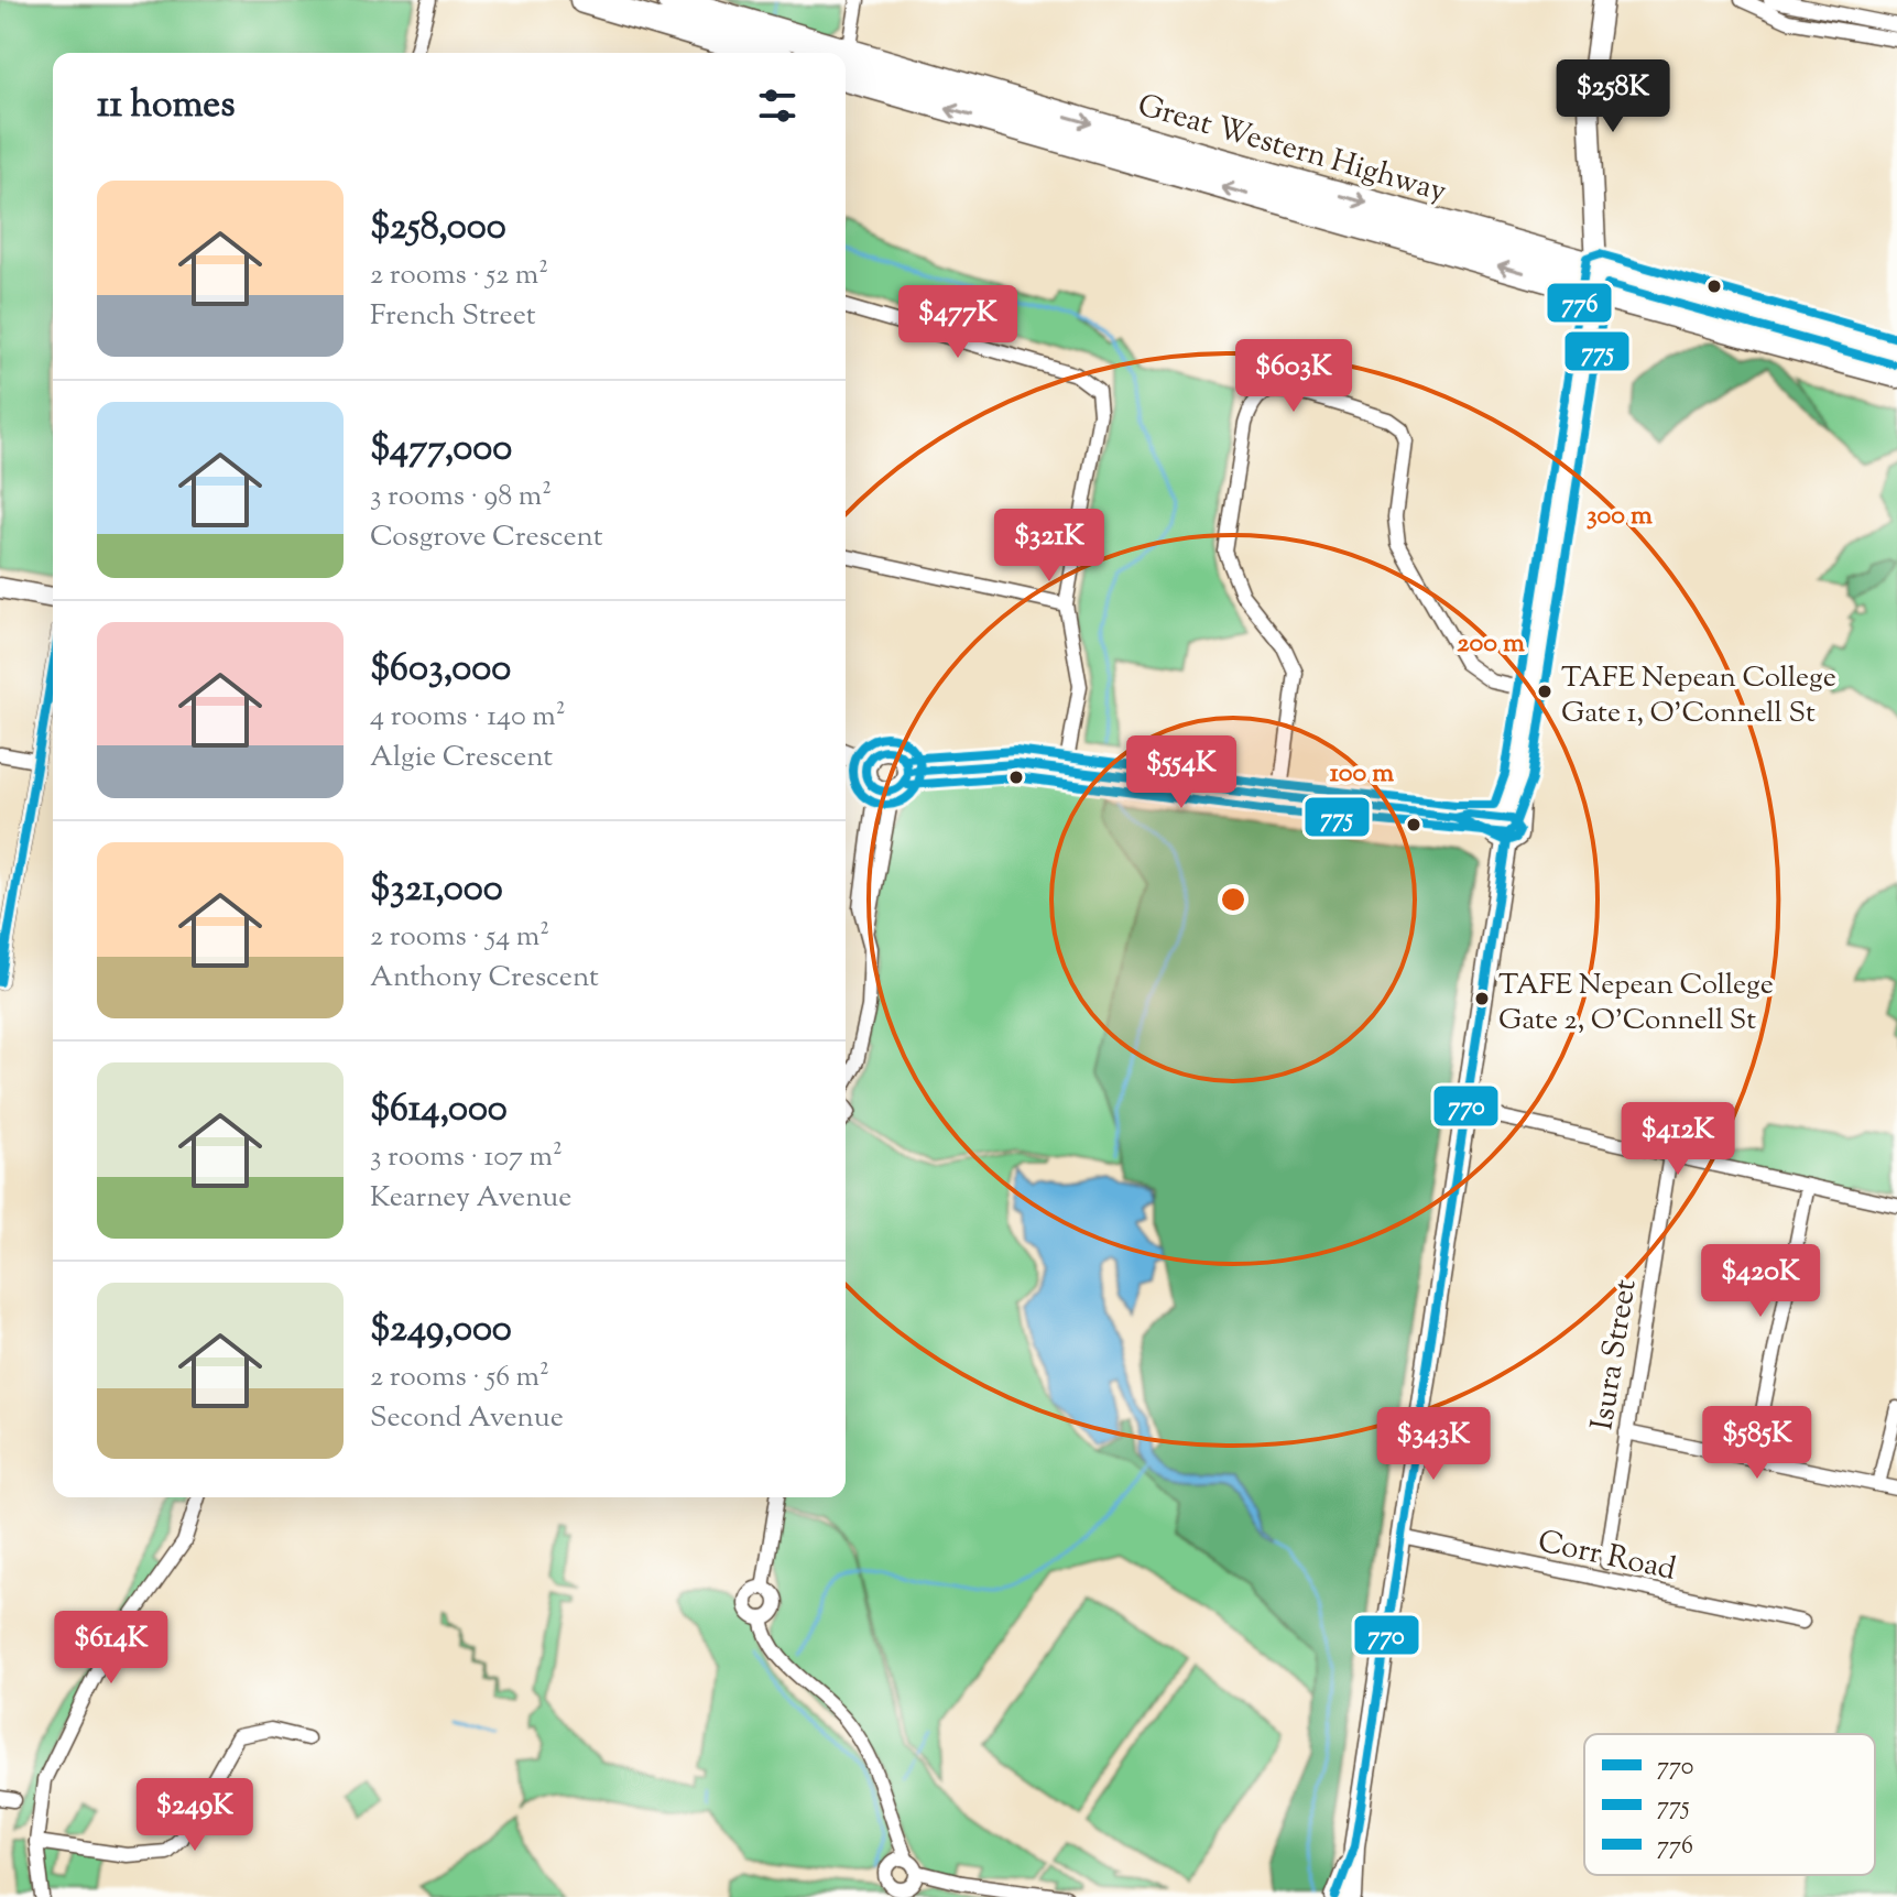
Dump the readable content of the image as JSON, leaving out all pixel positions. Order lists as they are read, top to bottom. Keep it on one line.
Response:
{"streets":{"highway":["Great Western Highway"],"street":["Isura Street","Corr Road"]},"places":["TAFE Nepean College Gate 1, O'Connell St","TAFE Nepean College Gate 2, O'Connell St"],"lines":["transit line 776","transit line 775","transit line 770"],"legend":["770","775","776"],"page":{"heading":"11 homes","price":["$258K","$477K","$603K","$321K","$554K","$412K","$420K","$585K","$343K","$614K","$249K"],"list":[{"name":"$258,000","note":"2 rooms · 52 m² · French Street"},{"name":"$477,000","note":"3 rooms · 98 m² · Cosgrove Crescent"},{"name":"$603,000","note":"4 rooms · 140 m² · Algie Crescent"},{"name":"$321,000","note":"2 rooms · 54 m² · Anthony Crescent"},{"name":"$614,000","note":"3 rooms · 107 m² · Kearney Avenue"},{"name":"$249,000","note":"2 rooms · 56 m² · Second Avenue"}]},"rings":["300 m","200 m","100 m"]}
